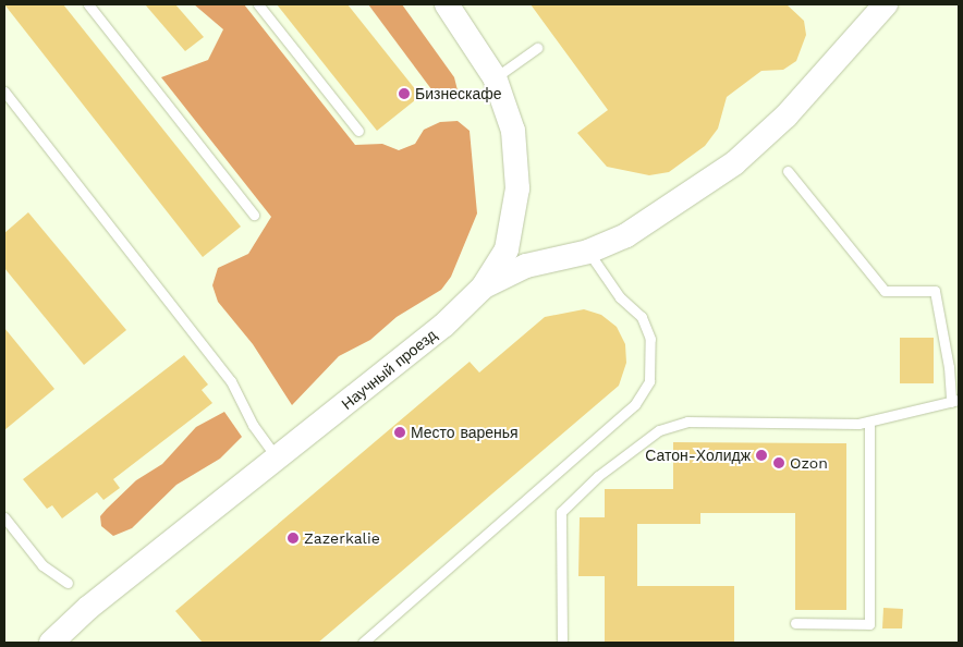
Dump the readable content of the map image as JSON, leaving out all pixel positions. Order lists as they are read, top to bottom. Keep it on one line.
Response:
{"streets":{"street":["Научный проезд"]},"places":["Бизнескафе","Место варенья","Сатон-Холидж","Ozon","Zazerkalie"]}
